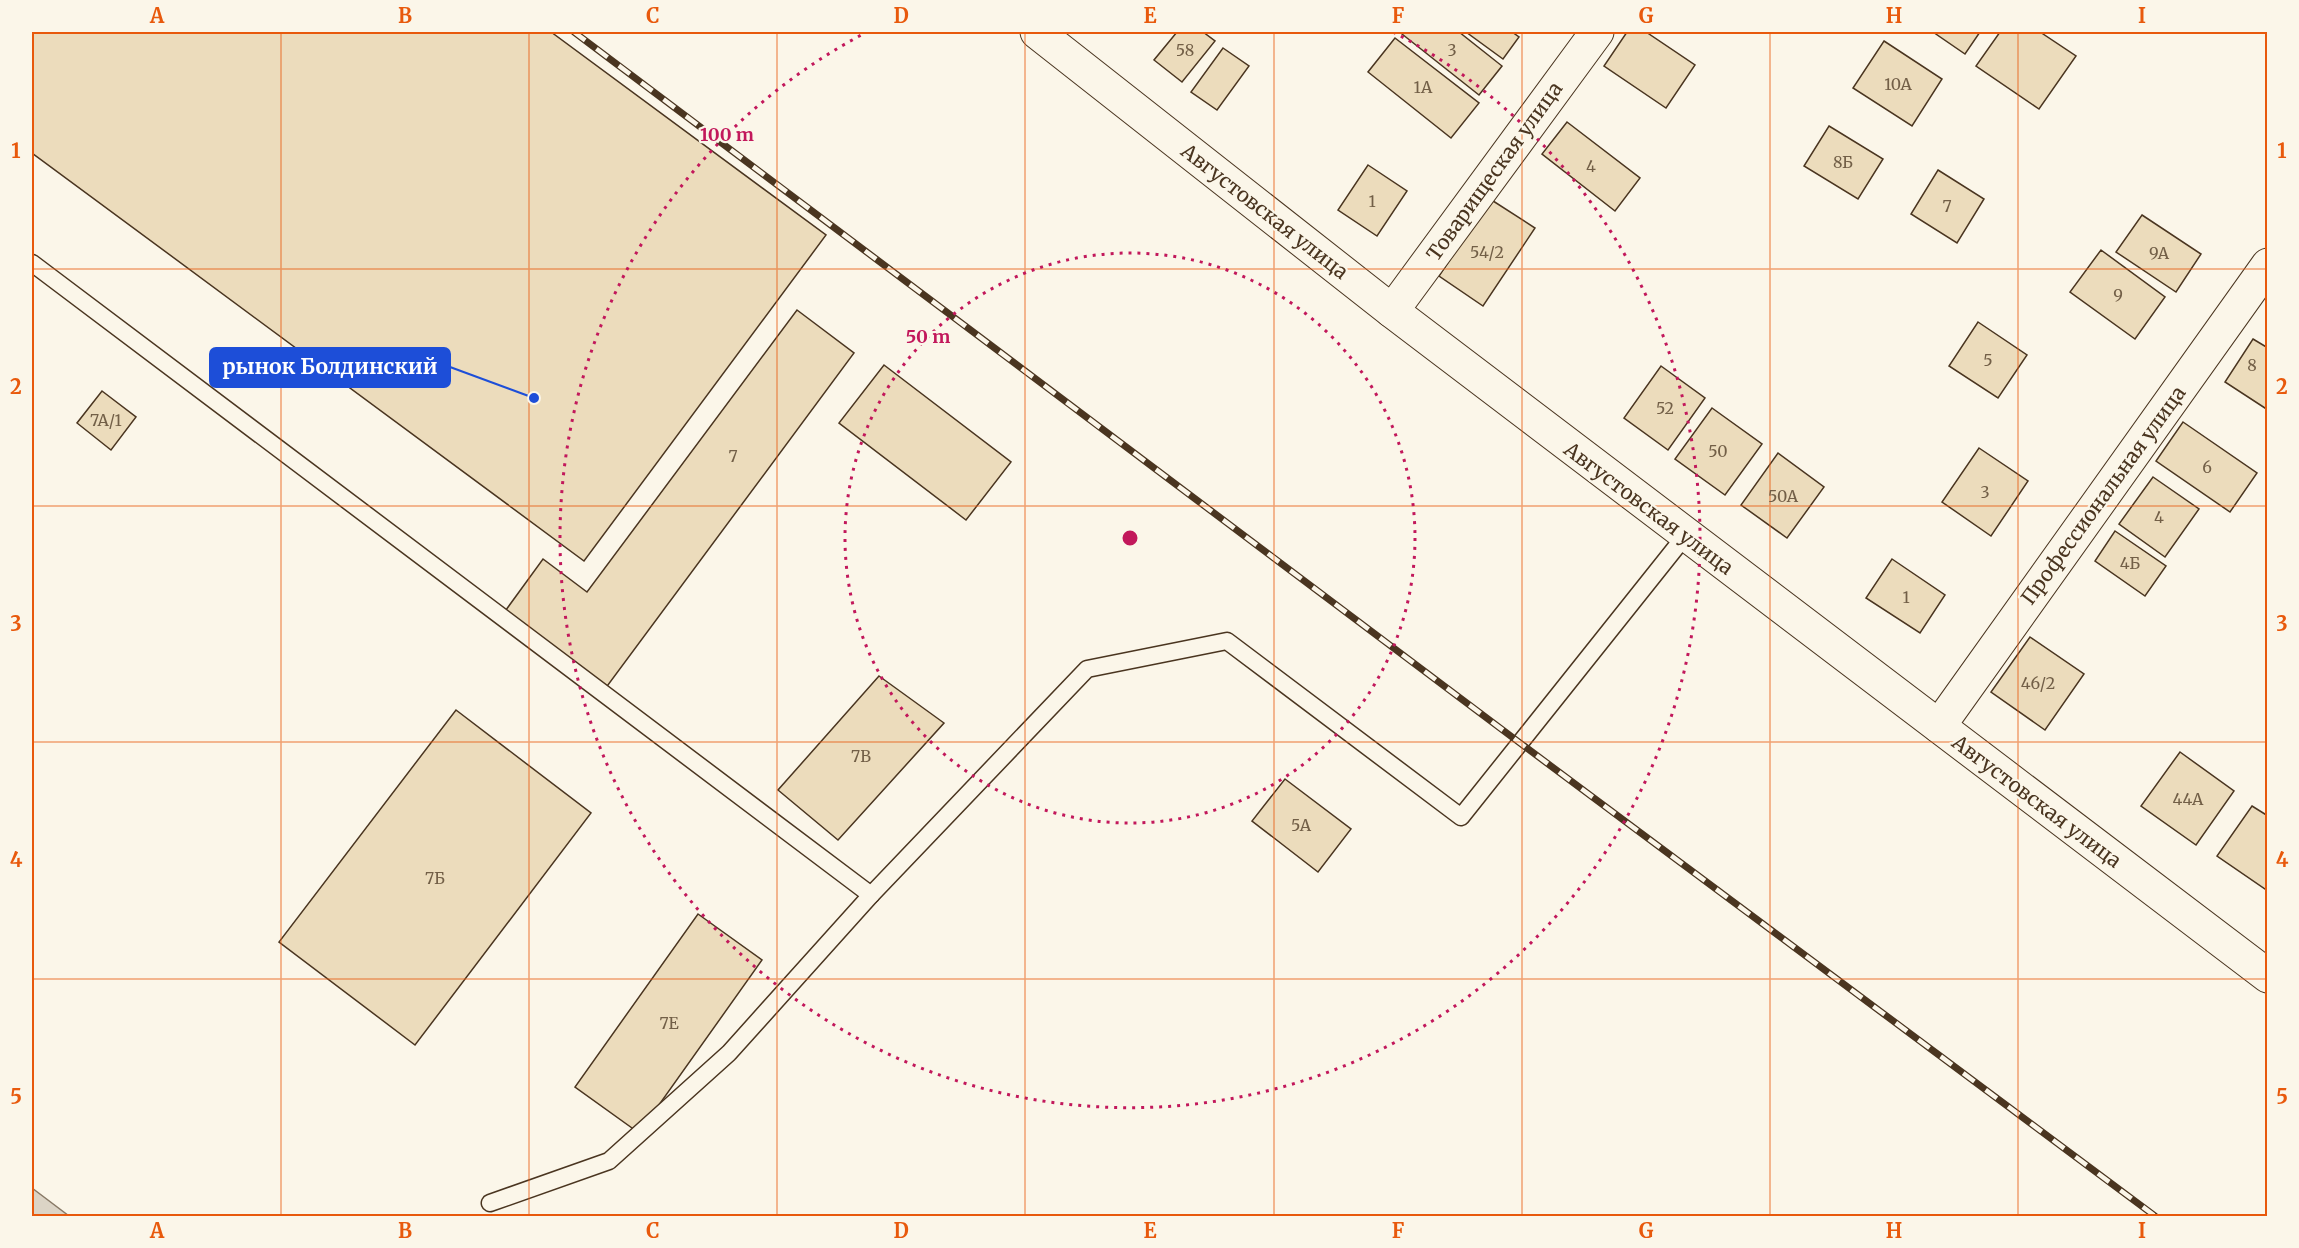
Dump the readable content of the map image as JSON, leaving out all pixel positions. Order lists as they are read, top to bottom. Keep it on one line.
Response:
{"streets":{"street":["Товарищеская улица","Августовская улица","Профессиональная улица"]},"crossings":[["Товарищеская улица","Августовская улица"],["Августовская улица","Профессиональная улица"]],"places":["рынок Болдинский"],"house_numbers":["58","3","10А","1А","8Б","4","1","7","54/2","9А","9","5","8","52","7А/1","50","7","6","3","50А","4","4Б","1","46/2","7В","44А","5А","7Б","7Е"],"grid":{"columns":["A","B","C","D","E","F","G","H","I"],"rows":["1","2","3","4","5"]},"rings":["100 m","50 m"]}
